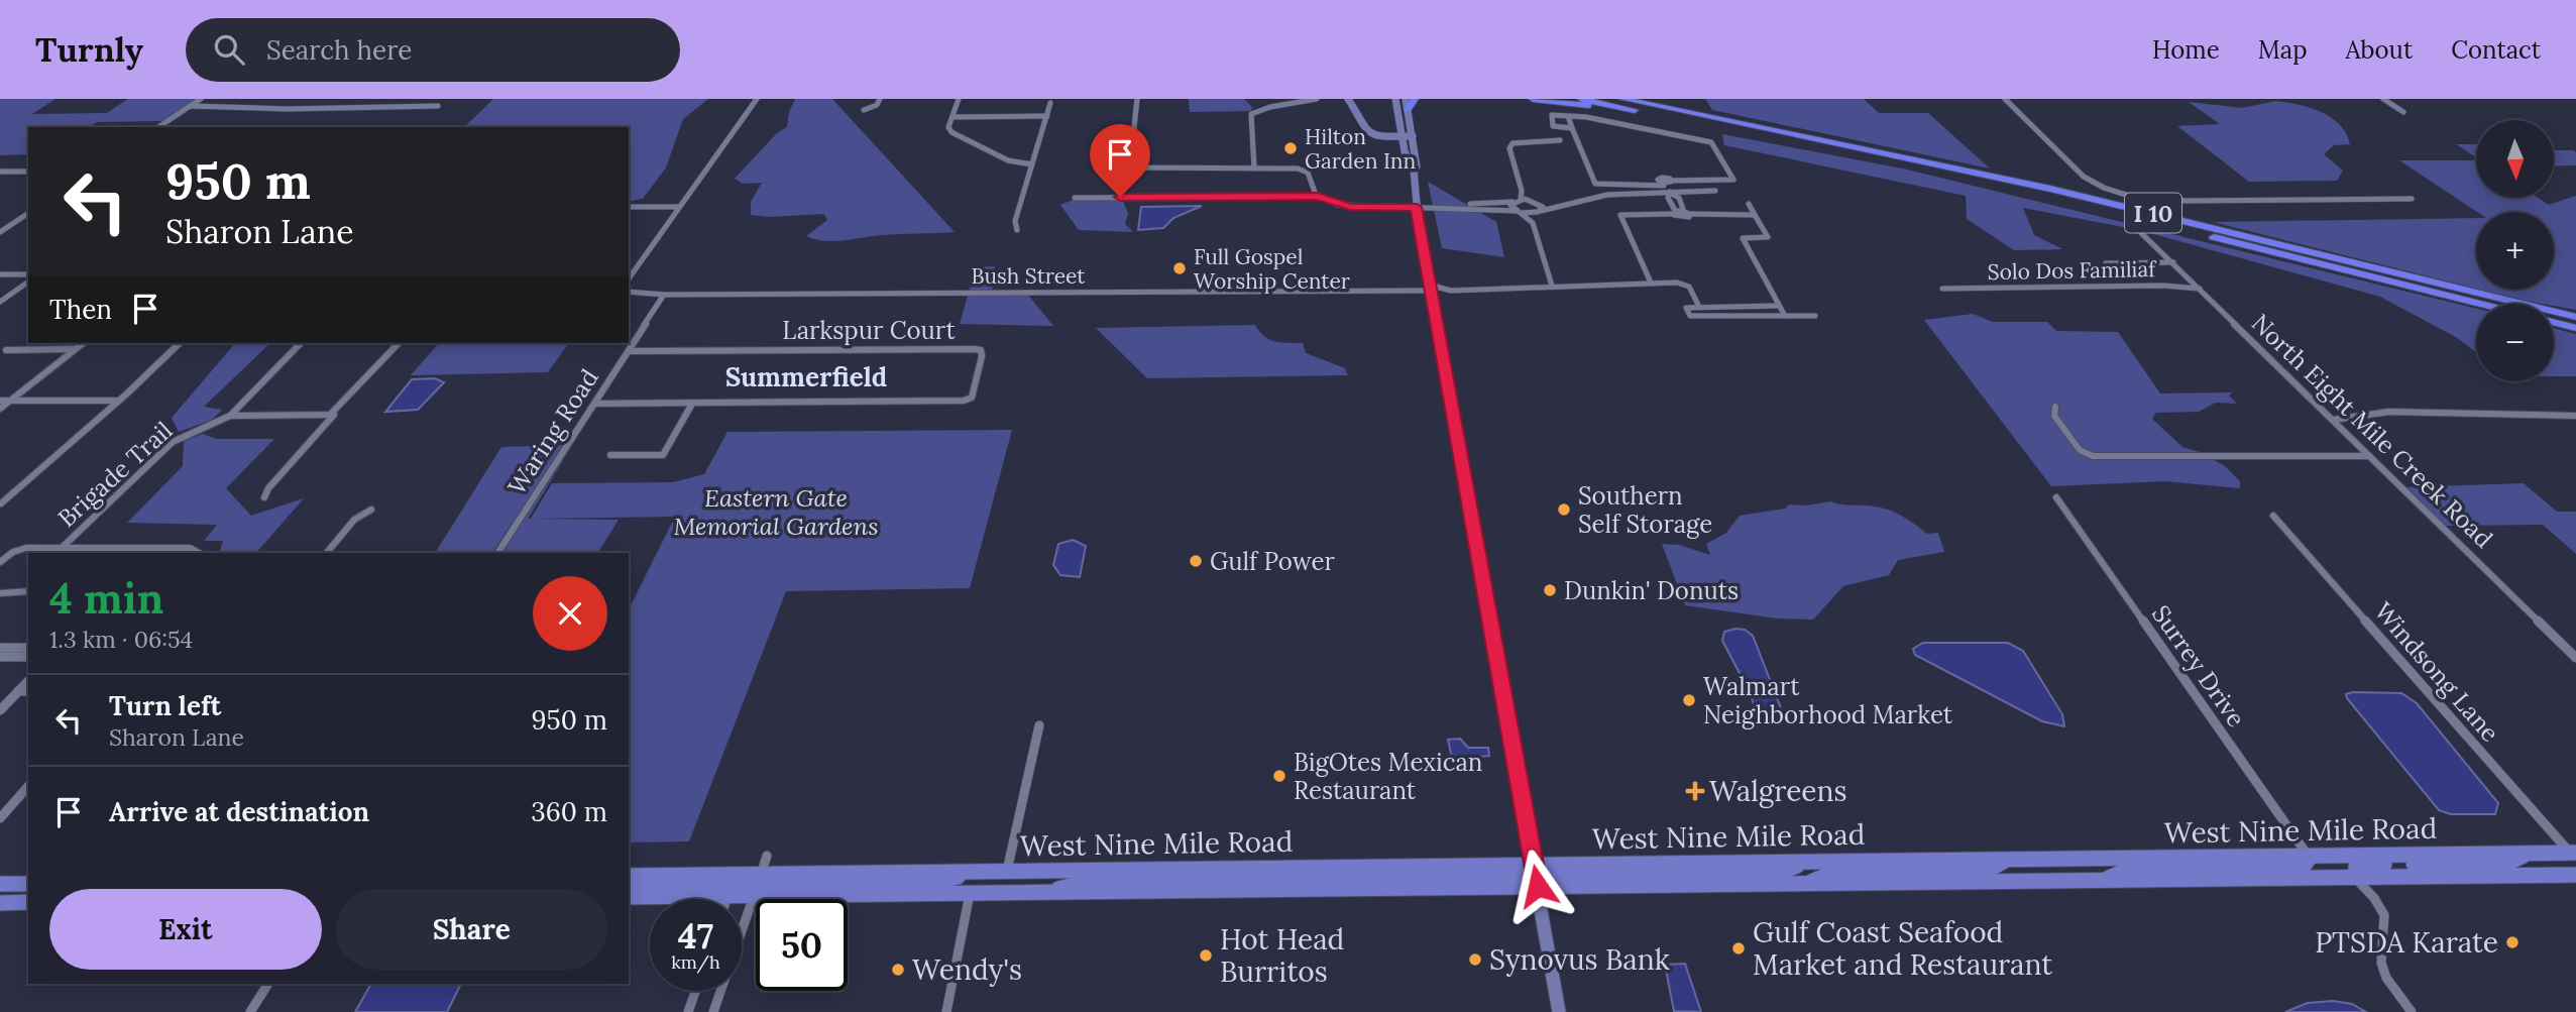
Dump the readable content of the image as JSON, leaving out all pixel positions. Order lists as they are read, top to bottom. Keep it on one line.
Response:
{"streets":{"highway":["I 10"],"main road":["West Nine Mile Road"],"street":["Solo Dos Familiaf","Bush Street","Larkspur Court","North Eight Mile Creek Road","Waring Road","Brigade Trail","Surrey Drive","Windsong Lane"]},"crossings":[["Solo Dos Familiaf","North Eight Mile Creek Road"],["Bush Street","Waring Road"],["Larkspur Court","Waring Road"],["Surrey Drive","West Nine Mile Road"],["Windsong Lane","West Nine Mile Road"]],"districts":["Summerfield"],"parks":["Eastern Gate Memorial Gardens"],"places":{"other":["Hilton Garden Inn","Full Gospel Worship Center","Southern Self Storage","Gulf Power","Dunkin' Donuts","Walmart Neighborhood Market","BigOtes Mexican Restaurant","PTSDA Karate","Gulf Coast Seafood Market and Restaurant","Hot Head Burritos","Synovus Bank","Wendy's"],"health":["Walgreens"]},"north":"bottom","page":{"header":"Turnly","search":"Search here","nav":["Home","Map","About","Contact"],"map_buttons":["+","−"],"turn":["950 m","Sharon Lane"],"then":"Then","heading":["4 min","1.3 km · 06:54"],"list":[{"name":"Turn left","note":"Sharon Lane","value":"950 m"},{"name":"Arrive at destination","value":"360 m"}],"buttons":["Exit","Share"],"speed":"47 km/h","limit":"50"}}
